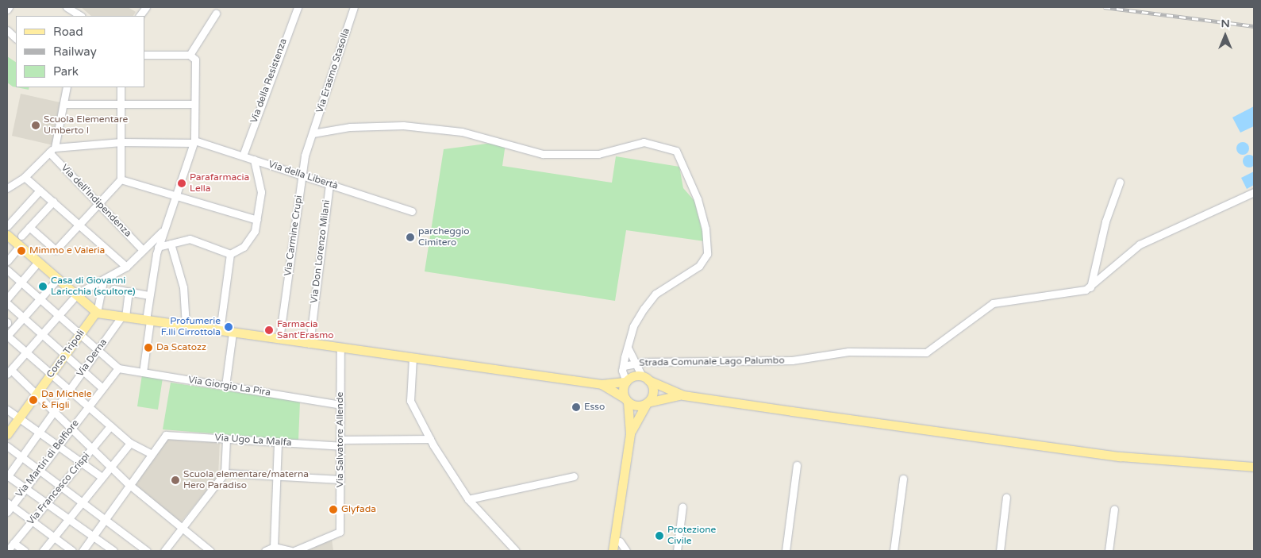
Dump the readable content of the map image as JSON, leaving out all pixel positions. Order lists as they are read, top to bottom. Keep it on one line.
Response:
{"streets":{"main road":["Corso Tripoli"],"street":["Via Erasmo Stasolla","Via della Resistenza","Via della Libertà","Via dell'Indipendenza","Via Carmine Crupi","Via Don Lorenzo Milani","Via Derna","Strada Comunale Lago Palumbo","Via Giorgio La Pira","Via Salvatore Allende","Via Ugo La Malfa","Via Martiri di Belfiore","Via Francesco Crispi"]},"crossings":[["Via Erasmo Stasolla","Via Carmine Crupi"],["Via della Resistenza","Via della Libertà"],["Via della Libertà","Via dell'Indipendenza"],["Via della Libertà","Via Carmine Crupi"],["Via della Libertà","Via Don Lorenzo Milani"],["Via Giorgio La Pira","Via Salvatore Allende"],["Via Giorgio La Pira","Via Martiri di Belfiore"],["Via Salvatore Allende","Via Ugo La Malfa"]],"places":["Scuola Elementare Umberto I","Parafarmacia Lella","parcheggio Cimitero","Mimmo e Valeria","Casa di Giovanni Laricchia (scultore)","Profumerie F.lli Cirrottola","Farmacia Sant'Erasmo","Da Scatozz","Da Michele & Figli","Esso","Scuola elementare/materna Hero Paradiso","Glyfada","Protezione Civile"],"legend":["Road","Railway","Park"],"north":"top"}
